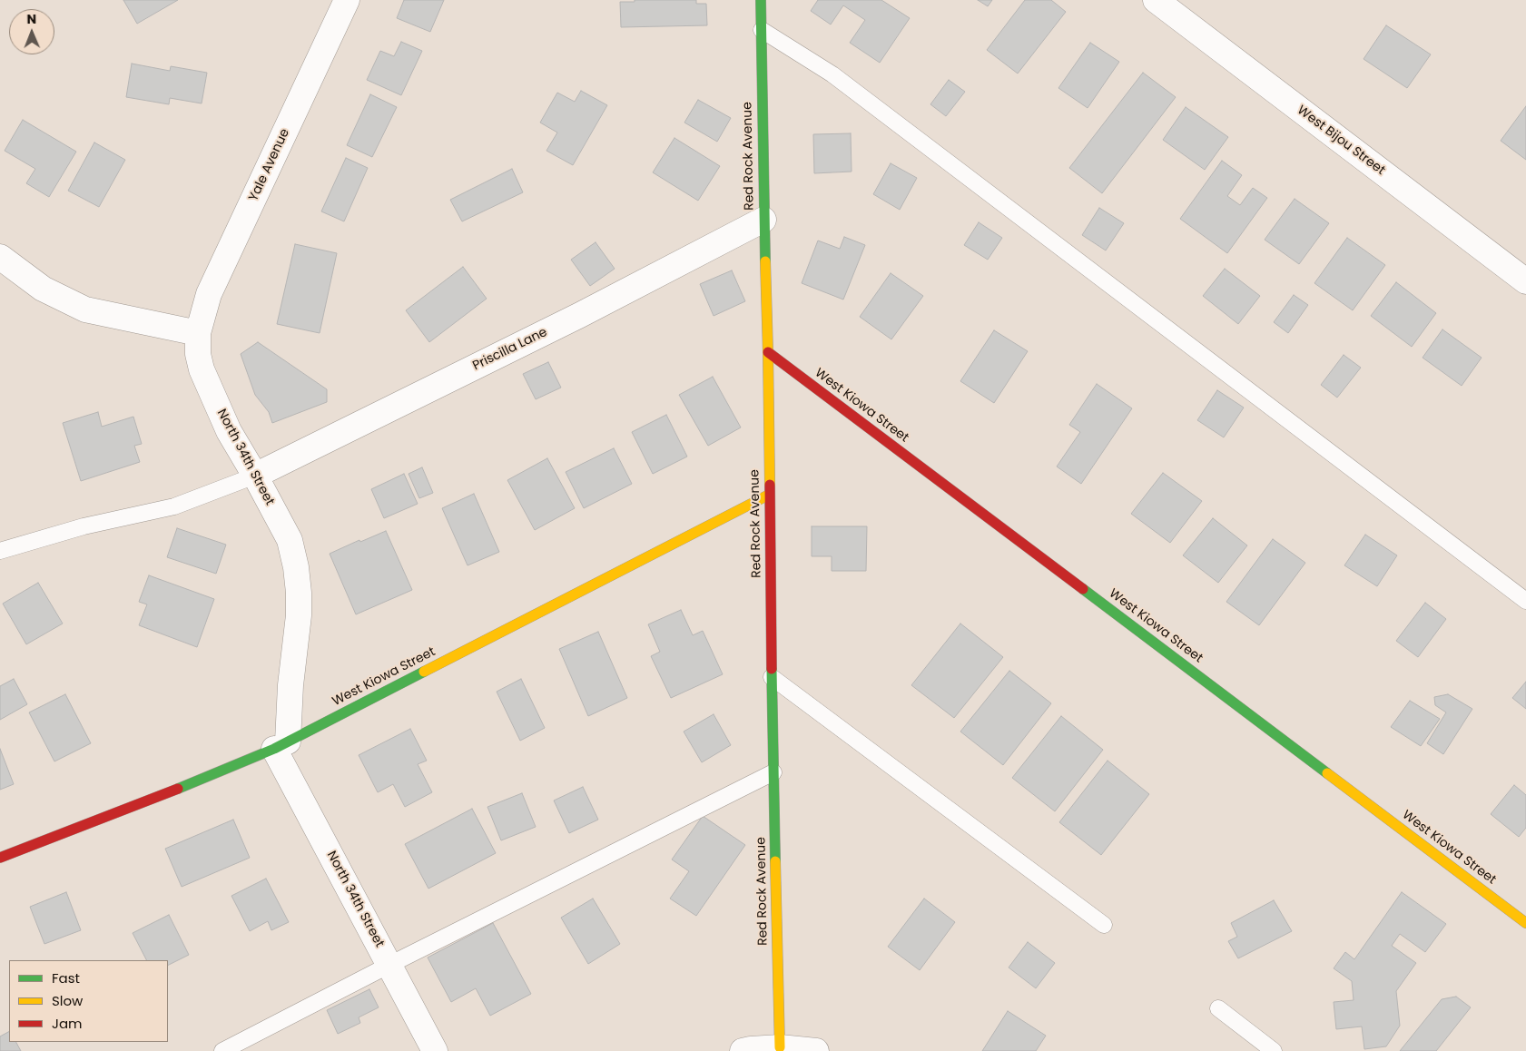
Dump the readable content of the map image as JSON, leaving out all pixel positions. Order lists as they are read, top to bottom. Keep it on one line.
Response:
{"streets":{"street":["West Bijou Street","Red Rock Avenue","Yale Avenue","Priscilla Lane","West Kiowa Street","North 34th Street"]},"crossings":[["Red Rock Avenue","Priscilla Lane"],["Red Rock Avenue","West Kiowa Street"],["Yale Avenue","North 34th Street"],["Priscilla Lane","North 34th Street"],["West Kiowa Street","North 34th Street"]],"legend":["Fast","Slow","Jam"],"north":"top"}
